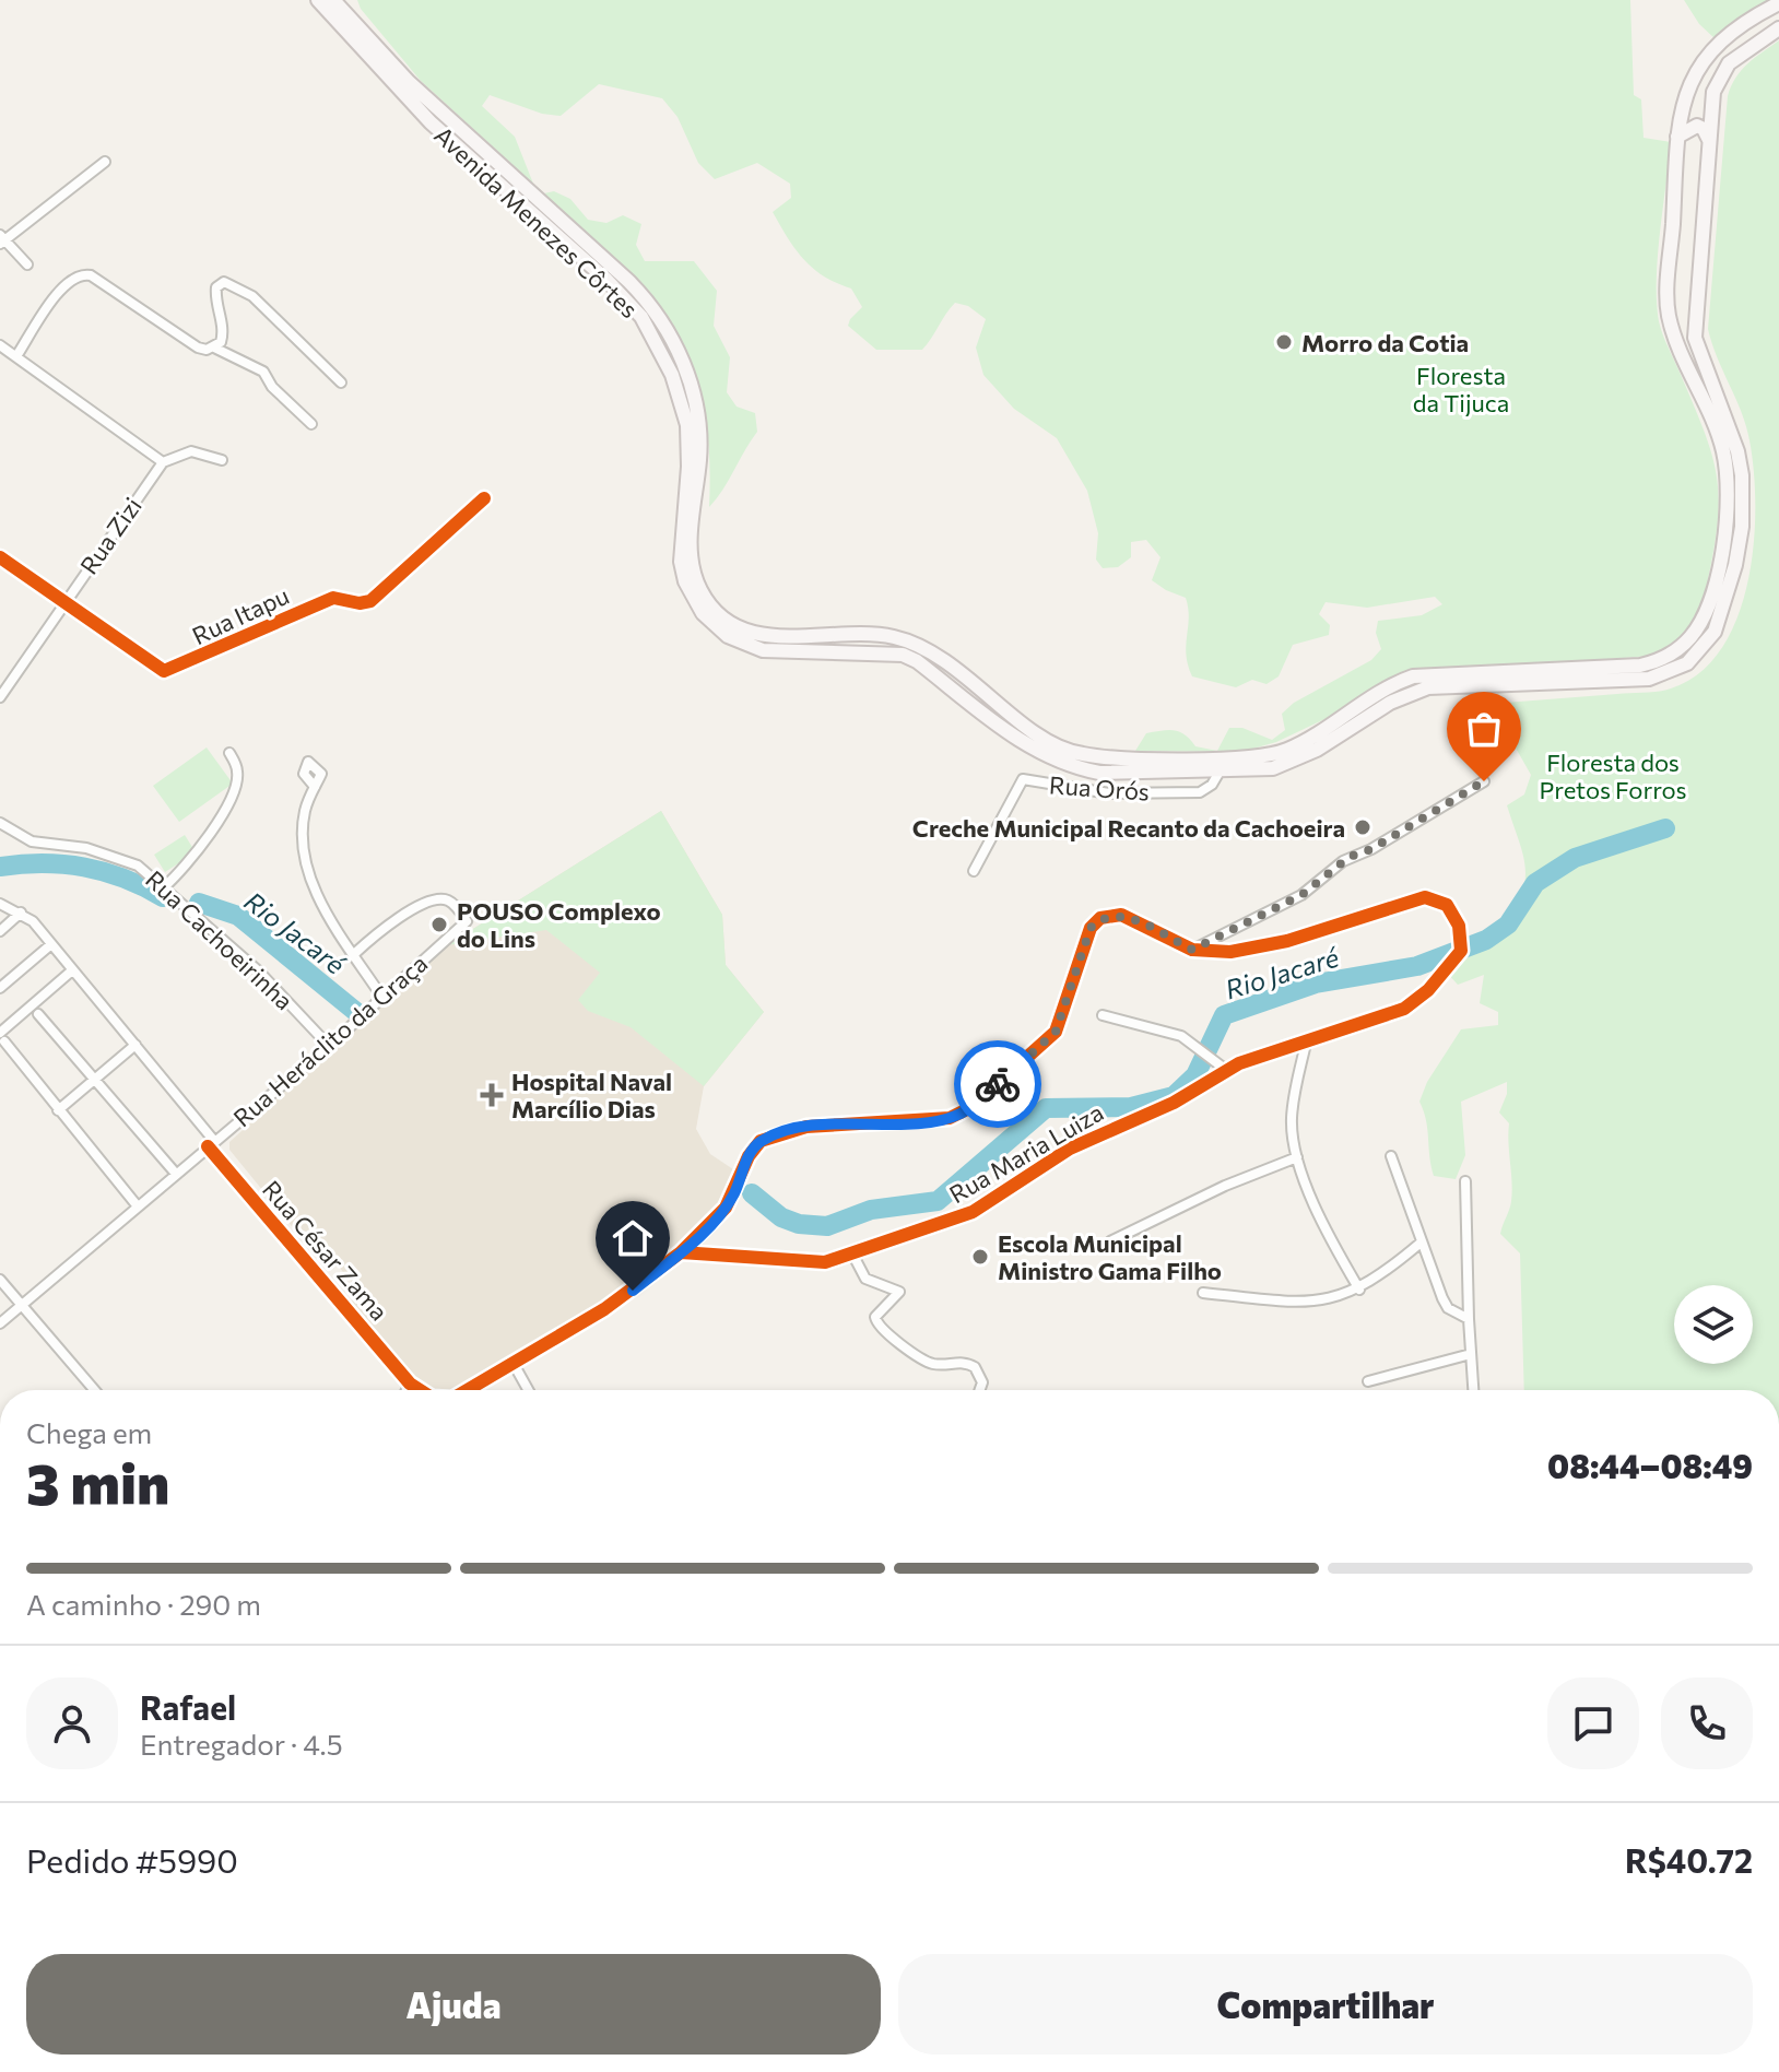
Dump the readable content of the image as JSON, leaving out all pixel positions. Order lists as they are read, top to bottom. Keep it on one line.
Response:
{"streets":{"main road":["Avenida Menezes Côrtes"],"street":["Rua Zizi","Rua Itapu","Rua Orós","Rua Cachoeirinha","Rua Heráclito da Graça","Rua Maria Luiza","Rua César Zama"]},"crossings":[["Avenida Menezes Côrtes","Rua Orós"],["Rua Zizi","Rua Itapu"],["Rua Cachoeirinha","Rua Heráclito da Graça"],["Rua Heráclito da Graça","Rua César Zama"]],"water":["Rio Jacaré"],"parks":["Floresta da Tijuca","Floresta dos Pretos Forros"],"places":{"other":["Morro da Cotia","Creche Municipal Recanto da Cachoeira","POUSO Complexo do Lins","Escola Municipal Ministro Gama Filho"],"health":["Hospital Naval Marcílio Dias"]},"page":{"heading":["3 min","Chega em","08:44–08:49"],"panel":["Rafael","Entregador · 4.5","Pedido #5990","R$40.72"],"bar":"A caminho · 290 m","buttons":["Ajuda","Compartilhar"]}}
